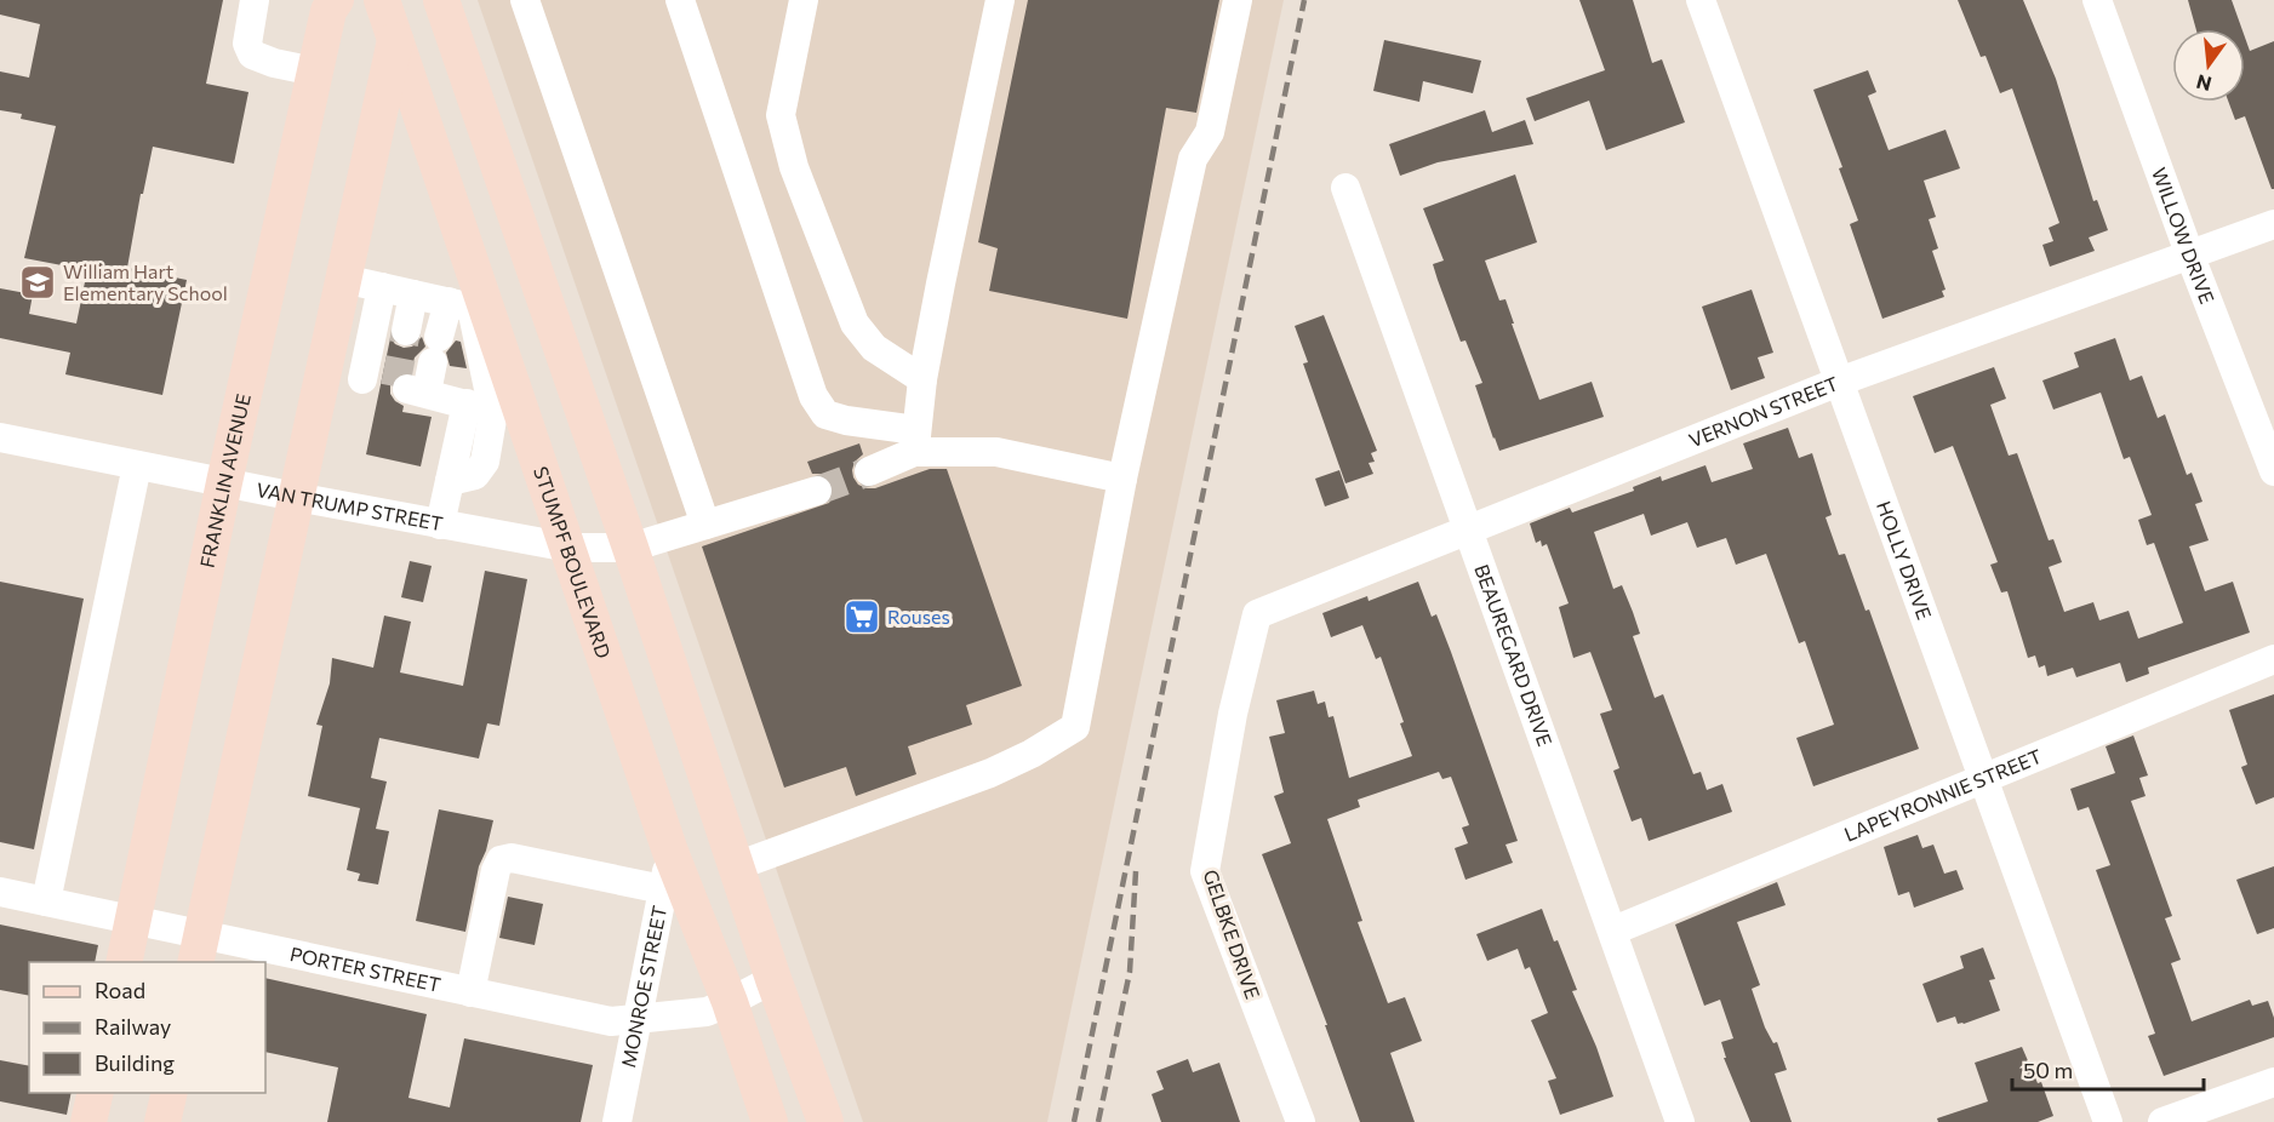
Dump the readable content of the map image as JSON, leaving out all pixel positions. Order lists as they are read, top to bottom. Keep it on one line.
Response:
{"streets":{"main road":["FRANKLIN AVENUE","STUMPF BOULEVARD"],"street":["WILLOW DRIVE","VERNON STREET","VAN TRUMP STREET","HOLLY DRIVE","BEAUREGARD DRIVE","LAPEYRONNIE STREET","GELBKE DRIVE","PORTER STREET","MONROE STREET"]},"crossings":[["WILLOW DRIVE","VERNON STREET"],["VERNON STREET","HOLLY DRIVE"],["VERNON STREET","BEAUREGARD DRIVE"],["VERNON STREET","GELBKE DRIVE"],["FRANKLIN AVENUE","VAN TRUMP STREET"],["FRANKLIN AVENUE","PORTER STREET"],["VAN TRUMP STREET","STUMPF BOULEVARD"],["HOLLY DRIVE","LAPEYRONNIE STREET"],["STUMPF BOULEVARD","PORTER STREET"],["STUMPF BOULEVARD","MONROE STREET"],["BEAUREGARD DRIVE","LAPEYRONNIE STREET"],["PORTER STREET","MONROE STREET"]],"places":{"school or university":["William Hart Elementary School"],"supermarket":["Rouses"]},"legend":["Road","Railway","Building"],"scale_bar":"50 m","north":"bottom"}
